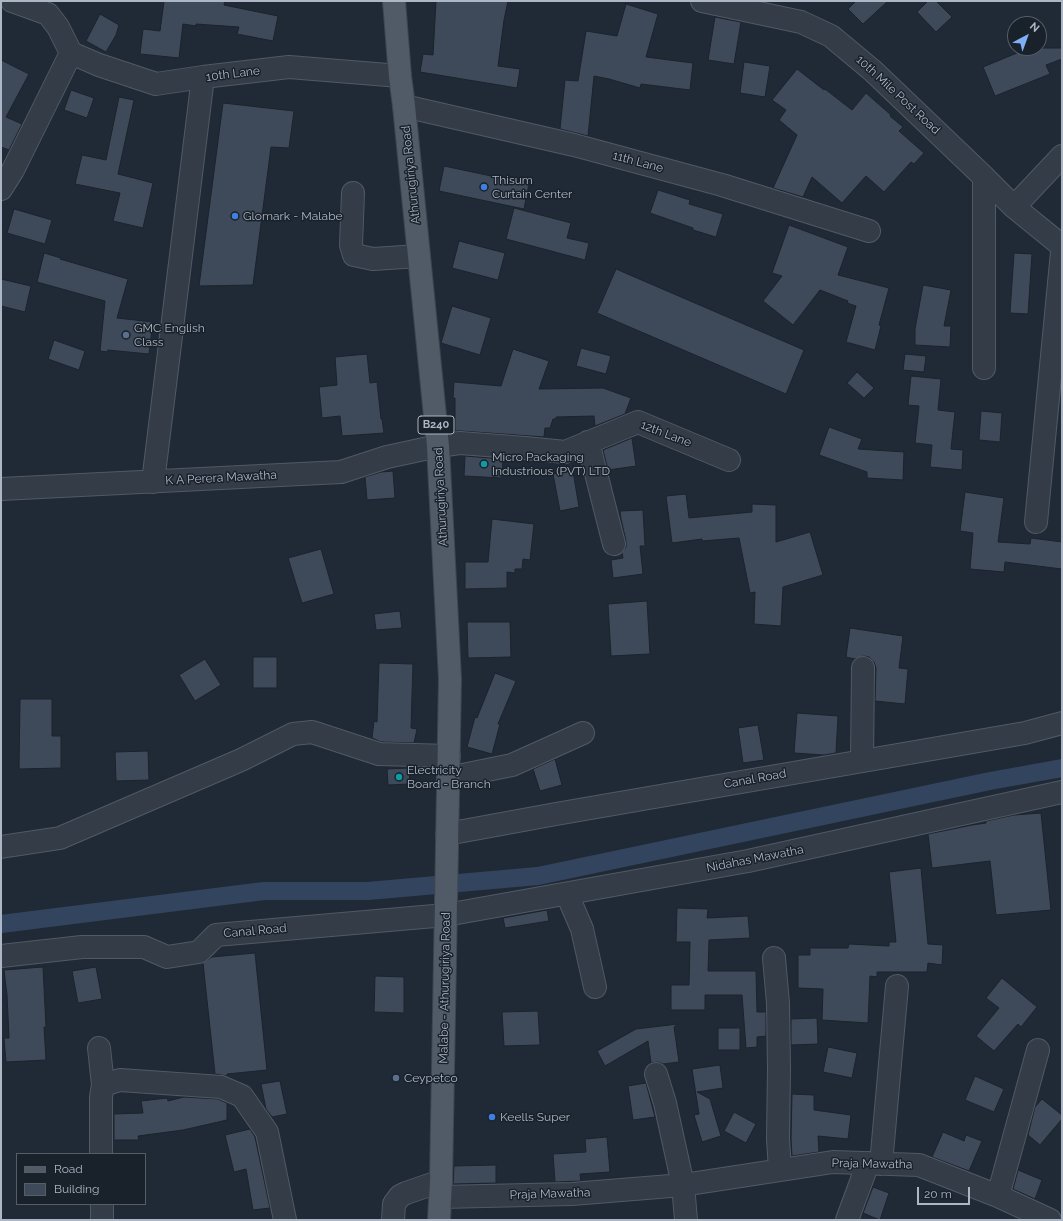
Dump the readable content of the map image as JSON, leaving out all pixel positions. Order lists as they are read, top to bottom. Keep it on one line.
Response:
{"streets":{"main road":["Athurugiriya Road","B240","Malabe - Athurugiriya Road"],"street":["10th Lane","10th Mile Post Road","11th Lane","12th Lane","K A Perera Mawatha","Canal Road","Nidahas Mawatha","Praja Mawatha"]},"crossings":[["10th Lane","Athurugiriya Road"],["11th Lane","Athurugiriya Road"],["Athurugiriya Road","12th Lane"],["Athurugiriya Road","K A Perera Mawatha"],["Athurugiriya Road","Canal Road"],["Athurugiriya Road","Nidahas Mawatha"],["Athurugiriya Road","Malabe - Athurugiriya Road"],["12th Lane","K A Perera Mawatha"],["Canal Road","Nidahas Mawatha"],["Canal Road","Malabe - Athurugiriya Road"],["Nidahas Mawatha","Malabe - Athurugiriya Road"],["Malabe - Athurugiriya Road","Praja Mawatha"]],"places":["Thisum Curtain Center","Glomark - Malabe","GMC English Class","Micro Packaging Industrious (PVT) LTD","Electricity Board - Branch","Ceypetco","Keells Super"],"legend":["Road","Building"],"scale_bar":"20 m","north":"top right"}
